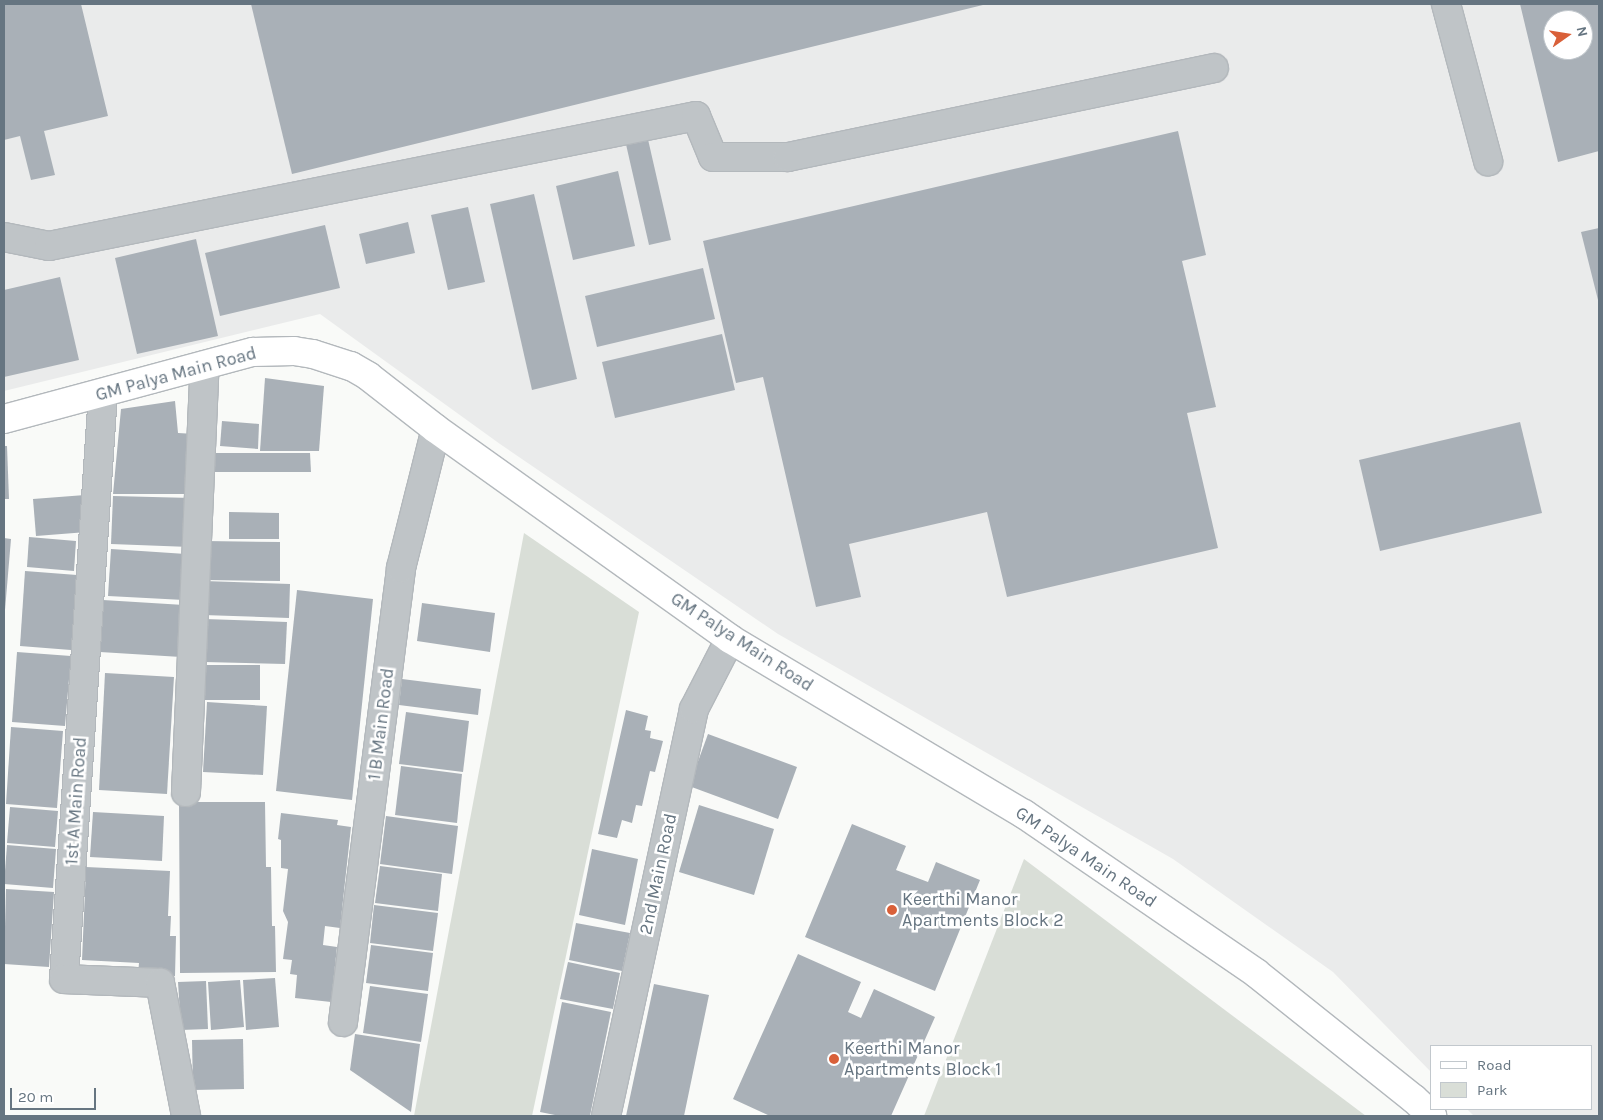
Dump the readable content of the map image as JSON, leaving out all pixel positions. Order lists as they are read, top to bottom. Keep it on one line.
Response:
{"streets":{"main road":["GM Palya Main Road"],"street":["1 B Main Road","1st A Main Road","2nd Main Road"]},"crossings":[["GM Palya Main Road","1 B Main Road"],["GM Palya Main Road","1st A Main Road"],["GM Palya Main Road","2nd Main Road"]],"places":["Keerthi Manor Apartments Block 2","Keerthi Manor Apartments Block 1"],"legend":["Road","Park"],"scale_bar":"20 m","north":"right"}
